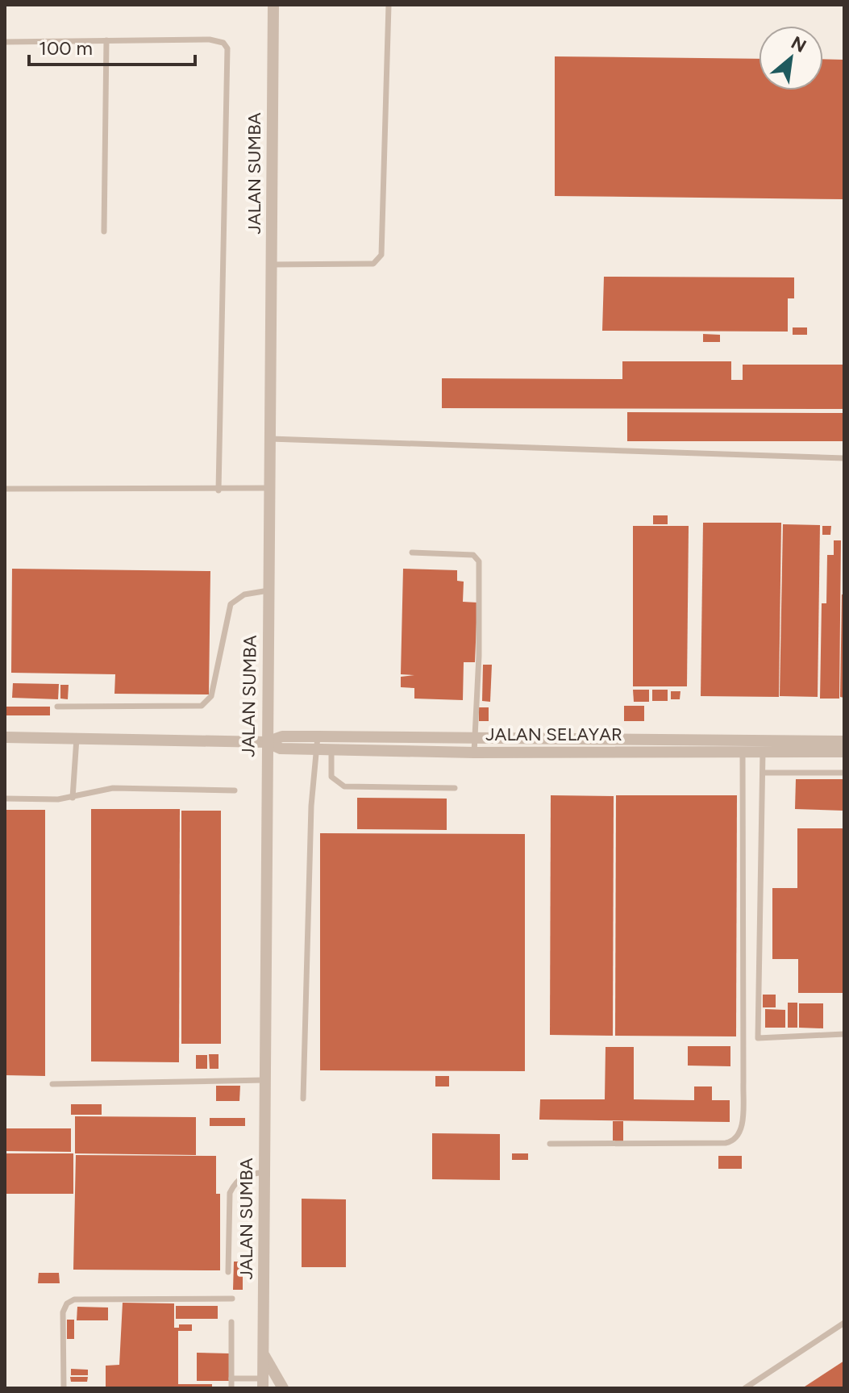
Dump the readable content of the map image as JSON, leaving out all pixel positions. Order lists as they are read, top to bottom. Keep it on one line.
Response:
{"streets":{"street":["JALAN SUMBA","JALAN SELAYAR"]},"crossings":[["JALAN SUMBA","JALAN SELAYAR"]],"scale_bar":"100 m","north":"top right"}
